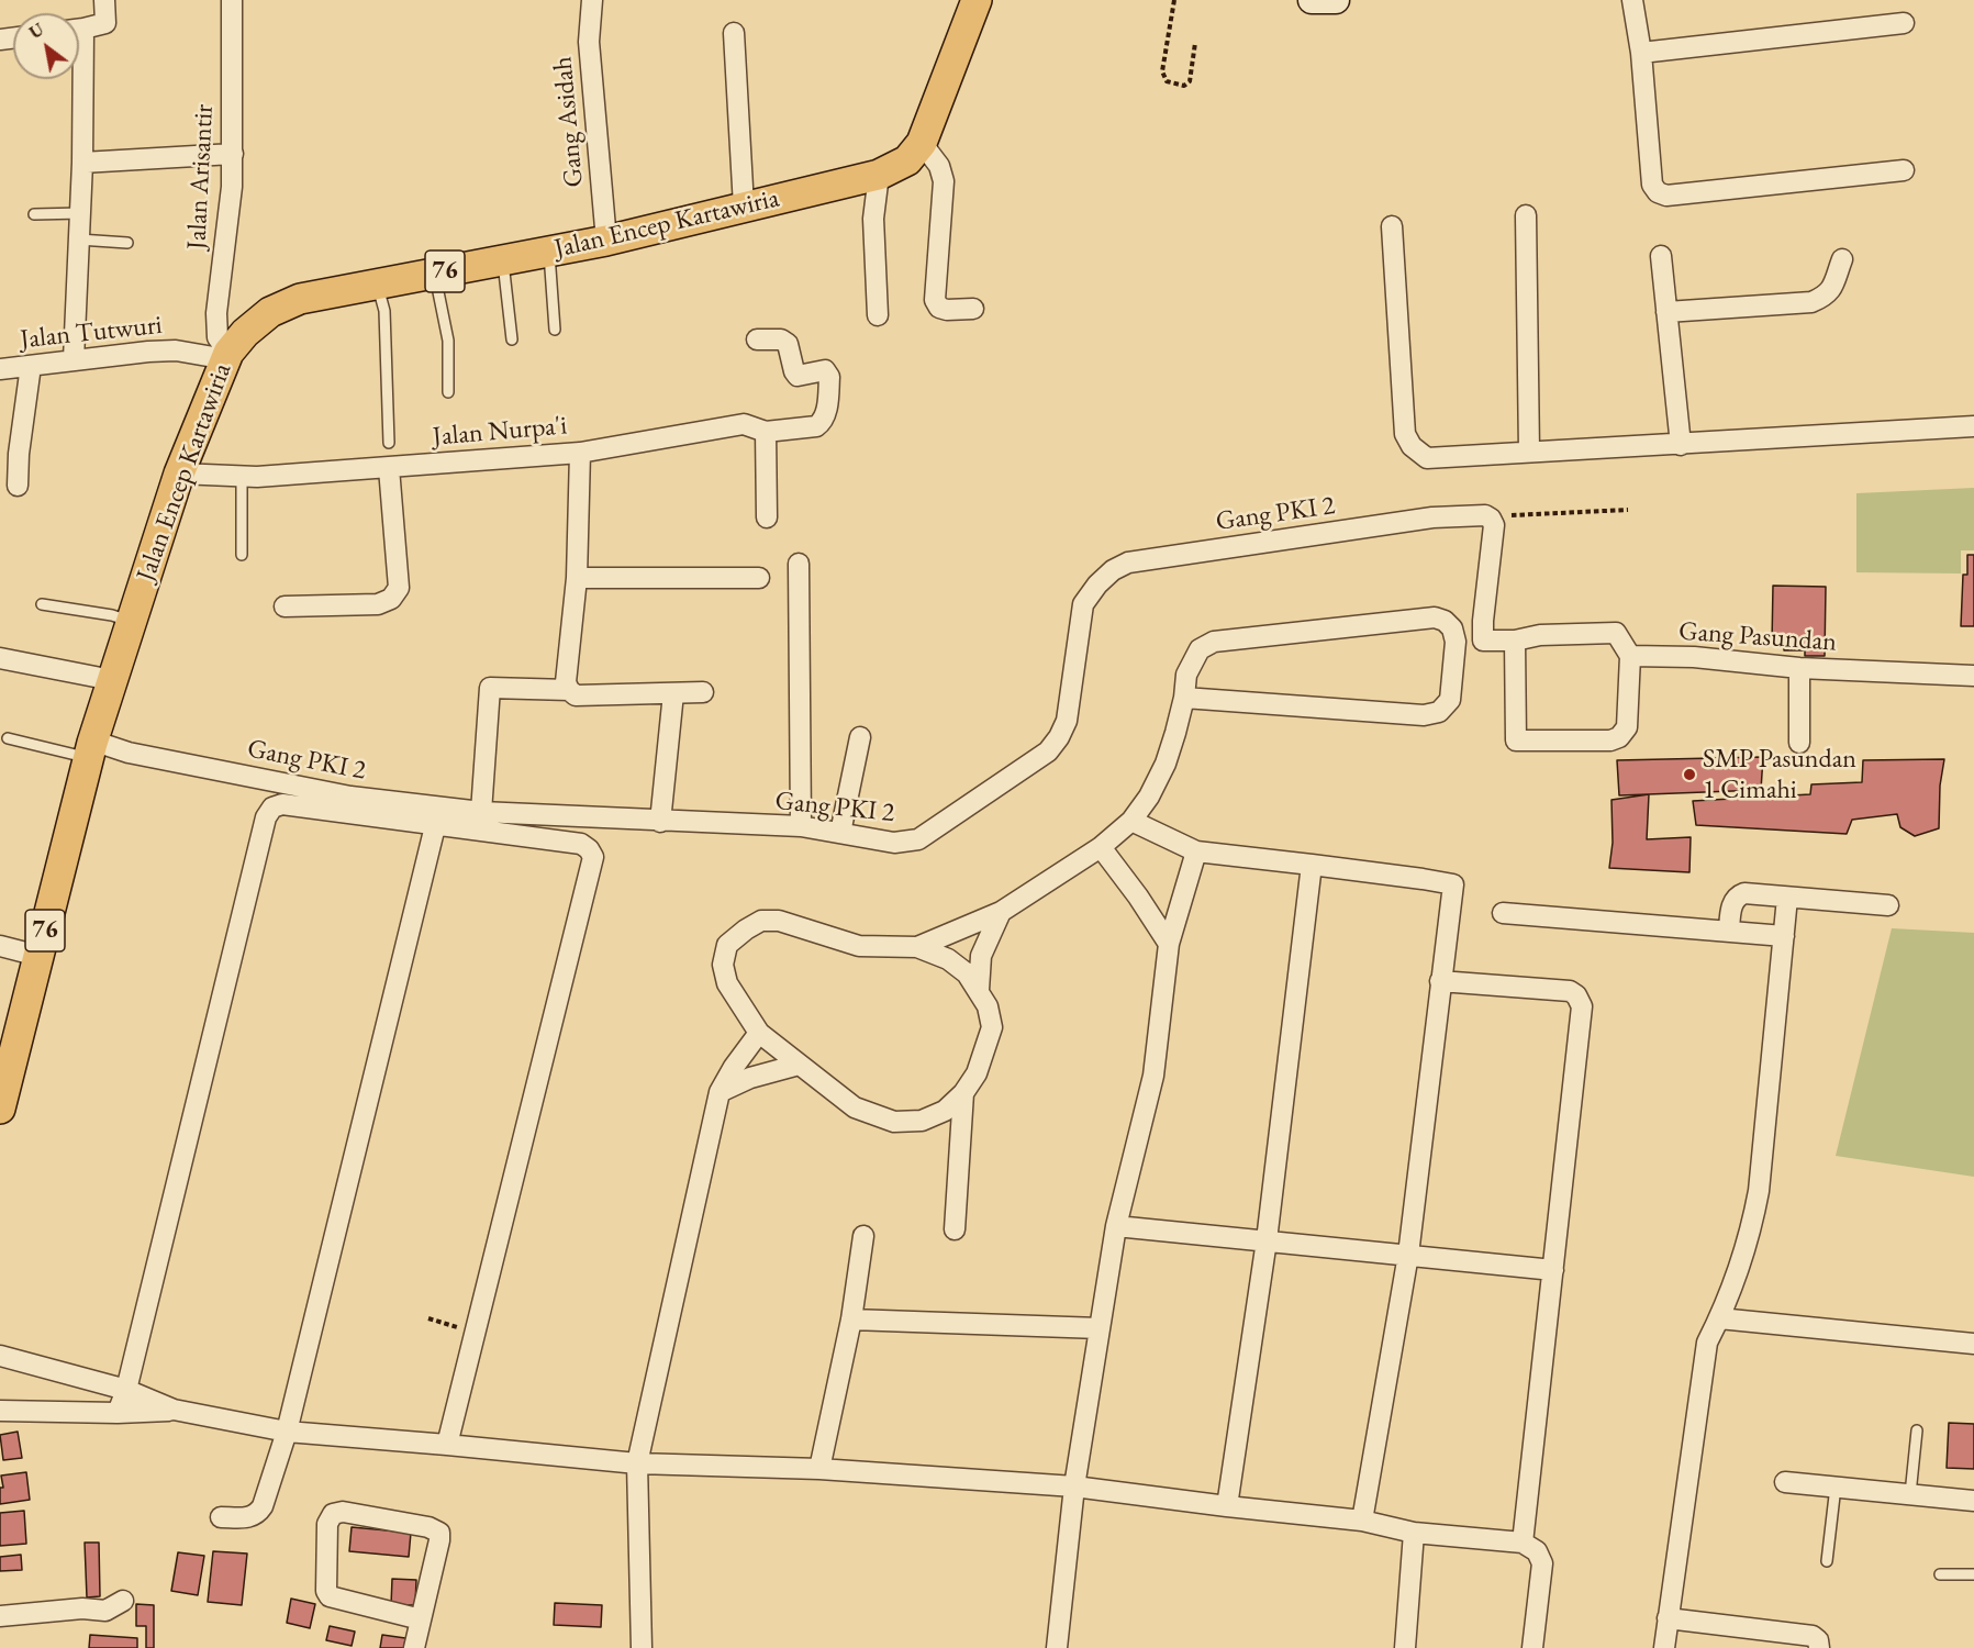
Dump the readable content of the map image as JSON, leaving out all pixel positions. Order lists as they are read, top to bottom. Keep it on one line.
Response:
{"streets":{"main road":["Jalan Encep Kartawiria","76"],"street":["Gang Asidah","Jalan Arisantir","Jalan Tutwuri","Jalan Nurpa'i","Gang PKI 2","Gang Pasundan"]},"crossings":[["Gang Asidah","Jalan Encep Kartawiria"],["Jalan Arisantir","Jalan Encep Kartawiria"],["Jalan Arisantir","Jalan Tutwuri"],["Jalan Encep Kartawiria","Jalan Tutwuri"],["Jalan Encep Kartawiria","Jalan Nurpa'i"],["Jalan Encep Kartawiria","Gang PKI 2"]],"places":["SMP Pasundan 1 Cimahi"],"north":"top left"}
